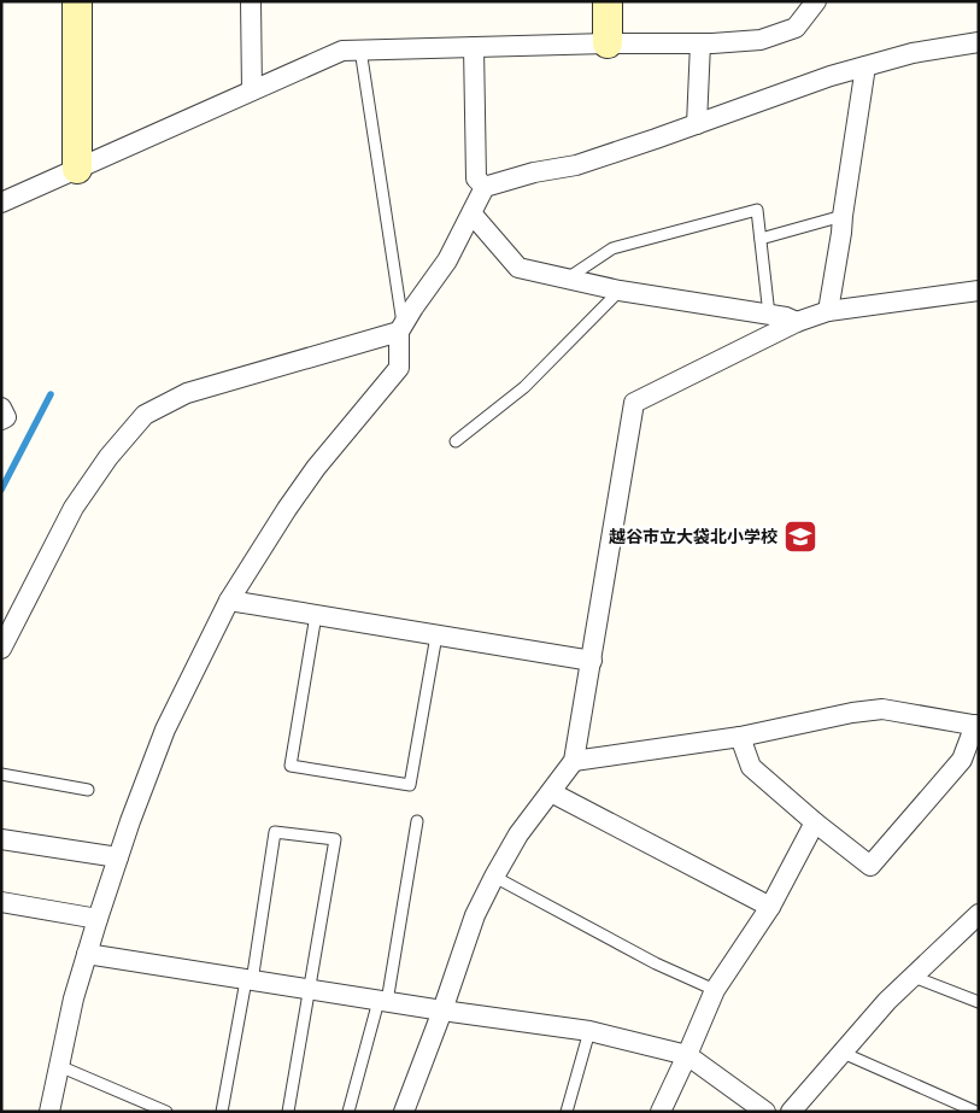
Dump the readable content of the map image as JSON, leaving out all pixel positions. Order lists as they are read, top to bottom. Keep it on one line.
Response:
{"places":{"school or university":["越谷市立大袋北小学校"]}}
